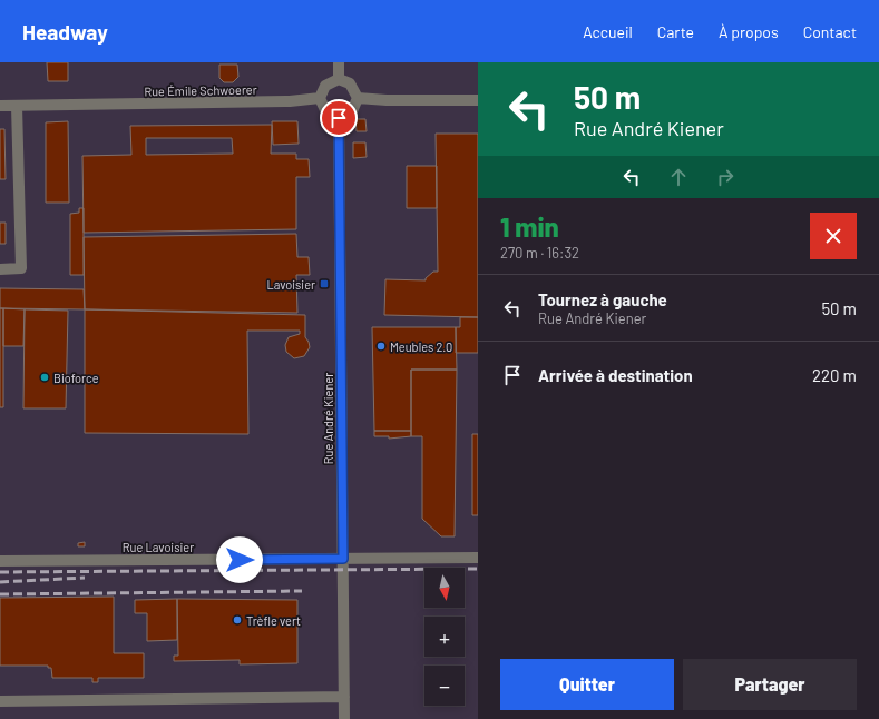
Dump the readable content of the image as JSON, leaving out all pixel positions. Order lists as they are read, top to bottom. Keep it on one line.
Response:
{"streets":{"street":["Rue Émile Schwoerer","Rue André Kiener","Rue Lavoisier"]},"crossings":[["Rue Émile Schwoerer","Rue André Kiener"],["Rue André Kiener","Rue Lavoisier"]],"places":{"transit":["Lavoisier"],"other":["Meubles 2.0","Bioforce","Trèfle vert"]},"north":"bottom","page":{"header":"Headway","nav":["Accueil","Carte","À propos","Contact"],"turn":["50 m","Rue André Kiener"],"heading":["1 min","270 m · 16:32"],"list":[{"name":"Tournez à gauche","note":"Rue André Kiener","value":"50 m"},{"name":"Arrivée à destination","value":"220 m"}],"map_buttons":["+","−"],"buttons":["Quitter","Partager"]}}
